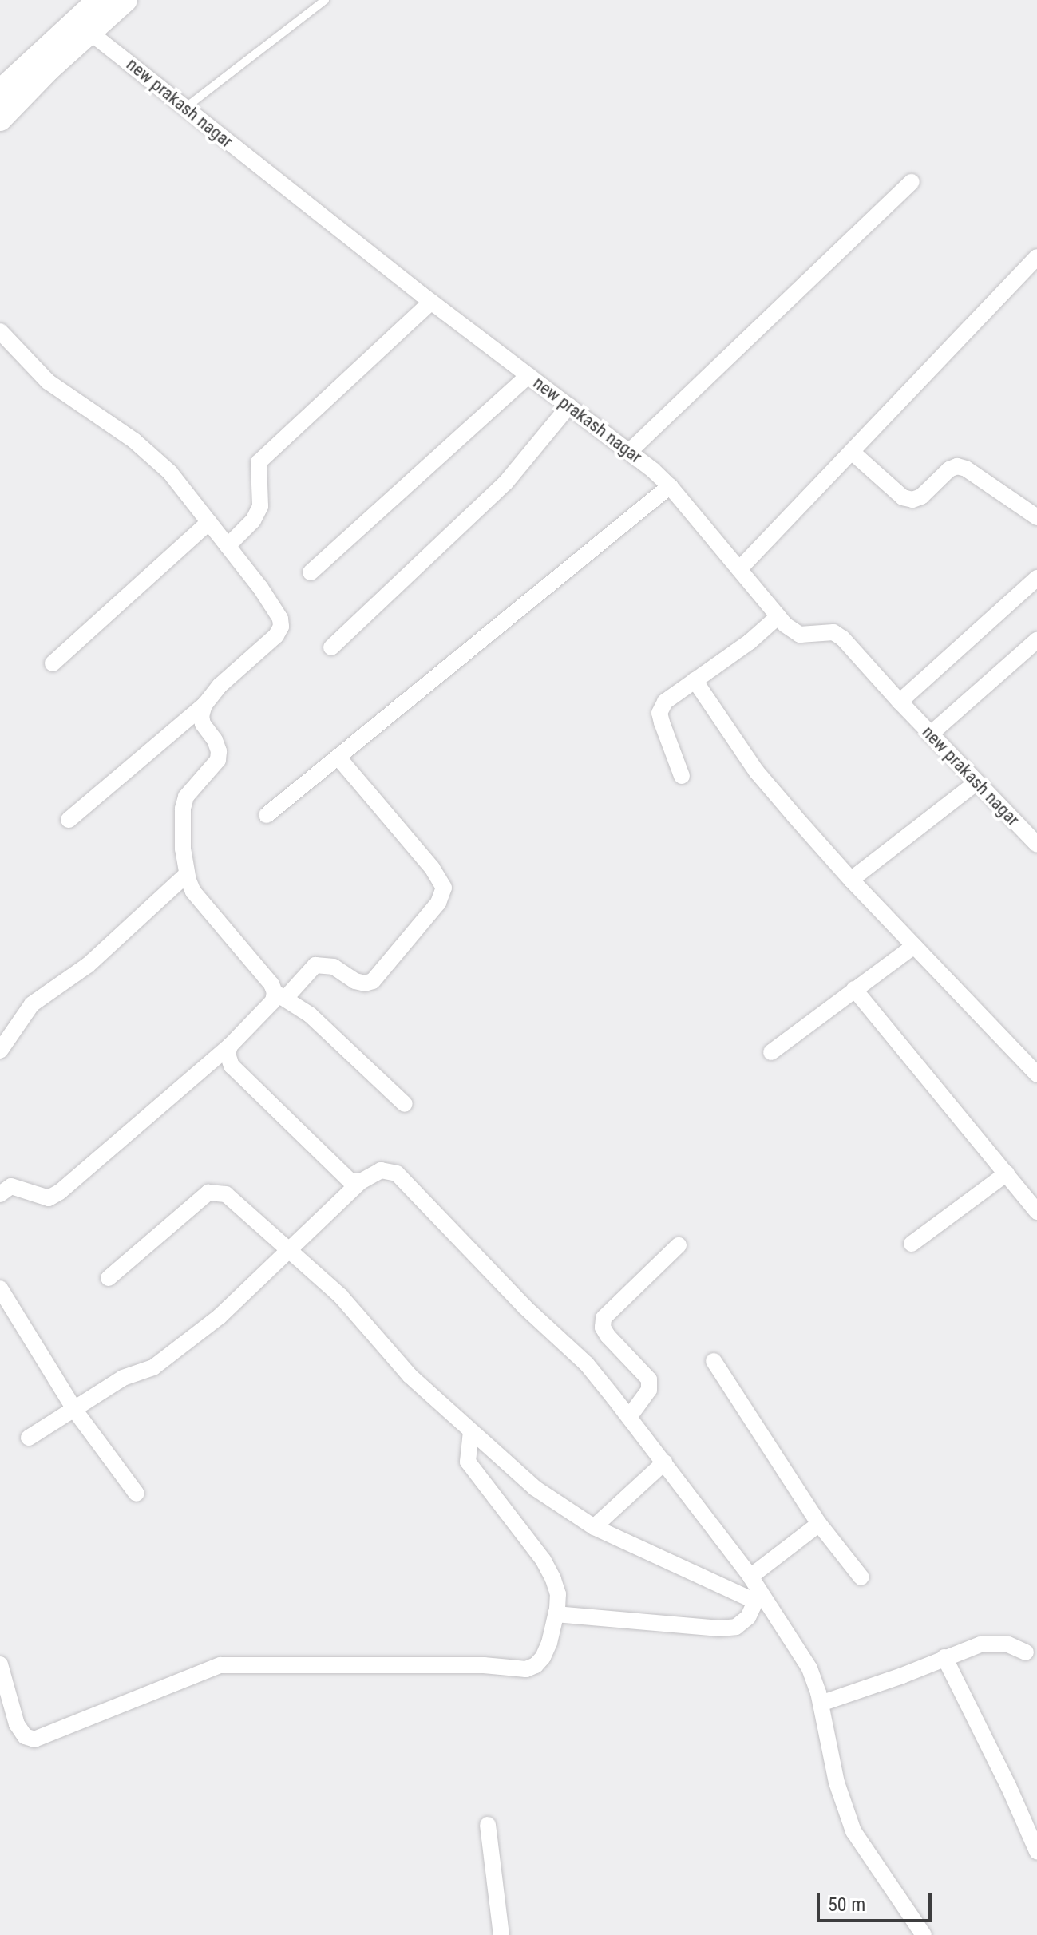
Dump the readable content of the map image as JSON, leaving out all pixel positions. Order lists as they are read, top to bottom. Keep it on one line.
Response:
{"streets":{"street":["new prakash nagar"]},"scale_bar":"50 m"}
